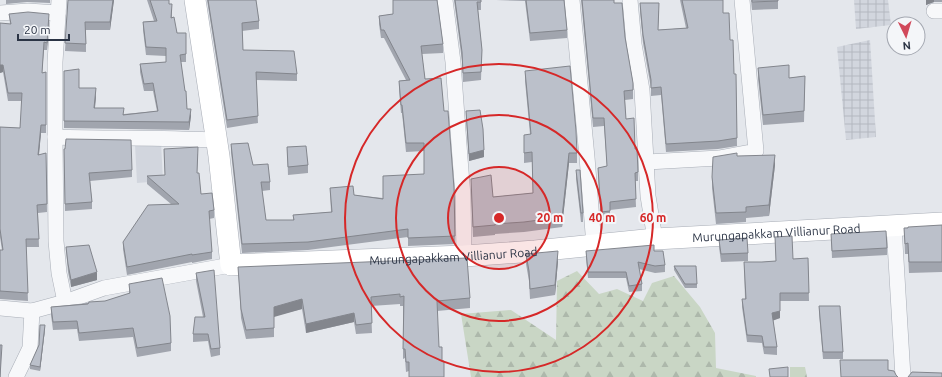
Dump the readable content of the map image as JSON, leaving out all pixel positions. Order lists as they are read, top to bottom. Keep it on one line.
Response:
{"streets":{"main road":["Murungapakkam Villianur Road"]},"scale_bar":"20 m","north":"bottom","rings":["20 m","40 m","60 m"]}
